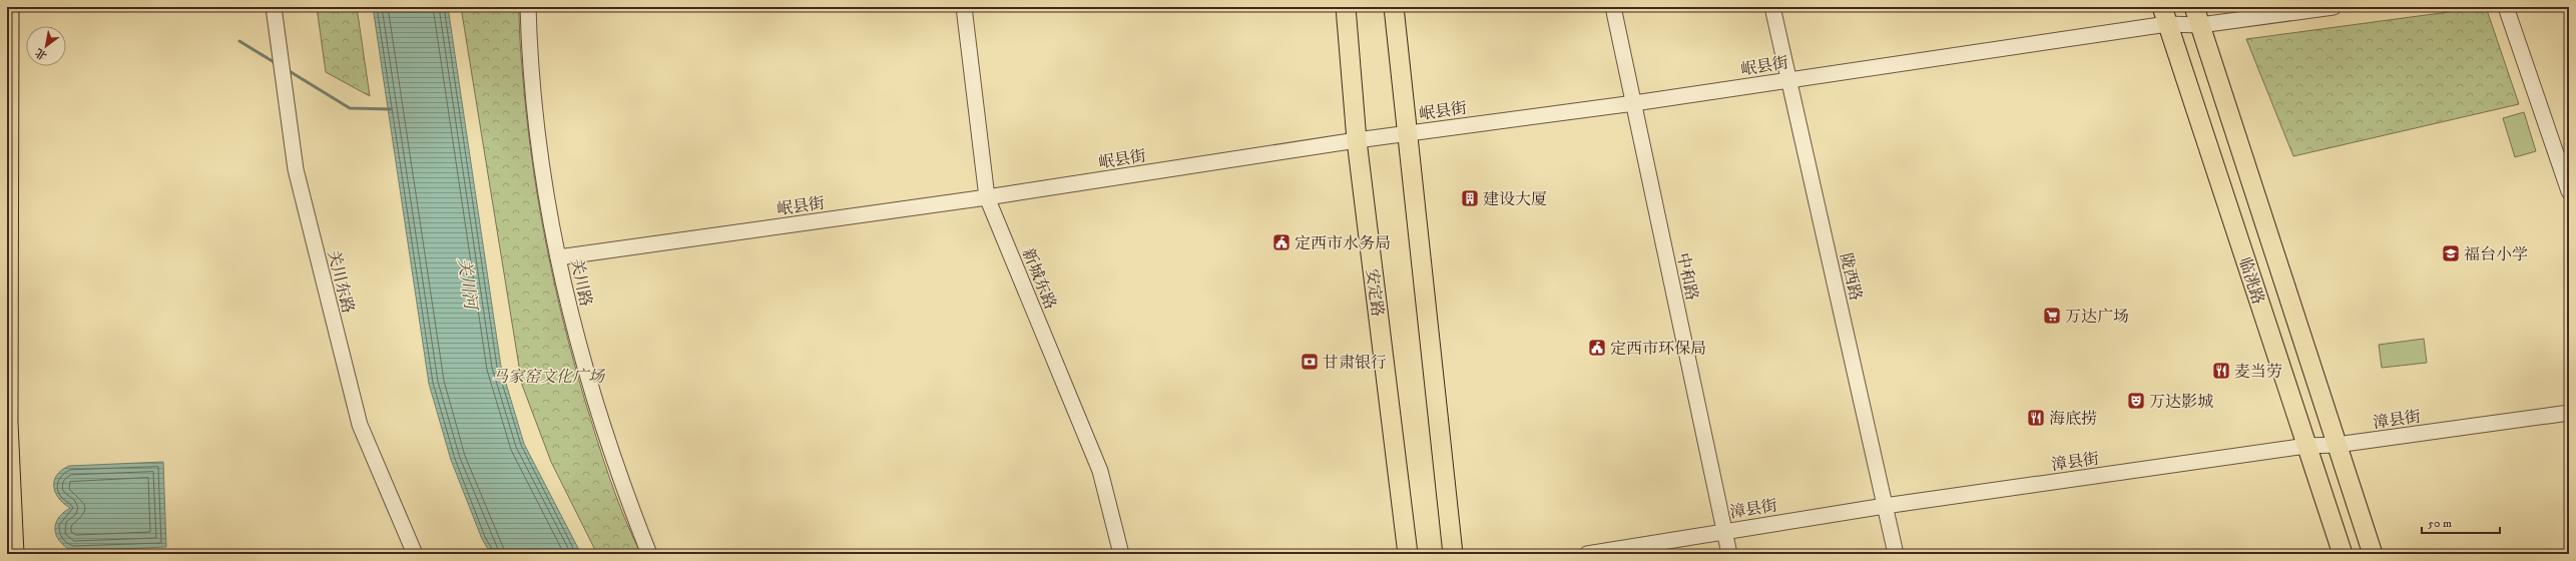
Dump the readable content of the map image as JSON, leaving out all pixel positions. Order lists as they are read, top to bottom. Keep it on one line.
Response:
{"streets":{"main road":["临洮路","安定路"],"street":["岷县街","中和路","陇西路","新城东路","关川东路","关川路","漳县街"]},"crossings":[["岷县街","中和路"],["岷县街","陇西路"],["岷县街","新城东路"],["岷县街","临洮路"],["岷县街","关川路"],["岷县街","安定路"],["中和路","漳县街"],["陇西路","漳县街"],["临洮路","漳县街"]],"water":["关川河"],"parks":["马家窑文化广场"],"places":{"building":["建设大厦"],"public building":["定西市水务局","定西市环保局"],"school or university":["福台小学"],"supermarket":["万达广场"],"bank":["甘肃银行"],"restaurant":["麦当劳","海底捞"],"theatre":["万达影城"]},"scale_bar":"50 m","north":"bottom left"}
